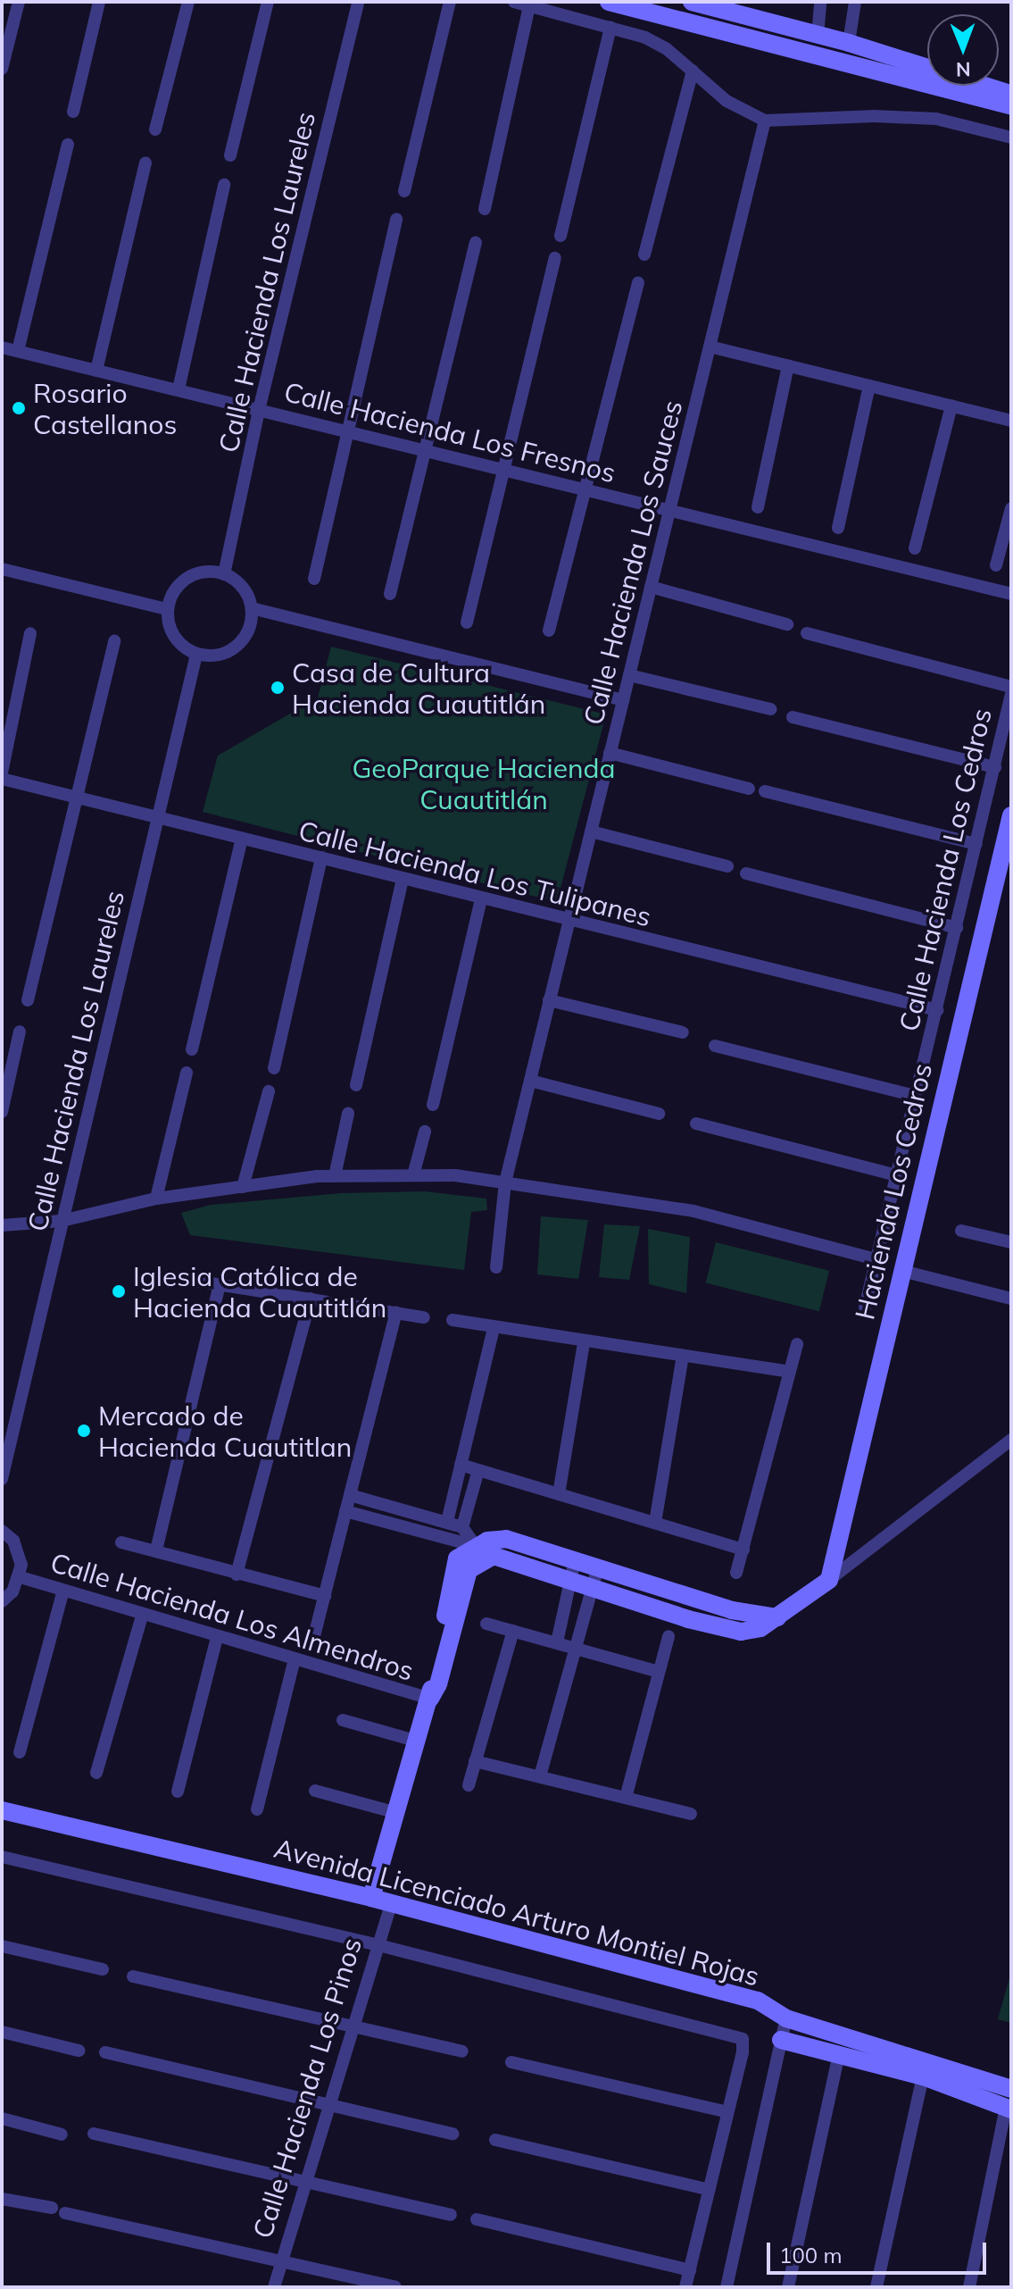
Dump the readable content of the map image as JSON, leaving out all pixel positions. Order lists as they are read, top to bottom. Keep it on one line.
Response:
{"streets":{"main road":["Hacienda Los Cedros","Avenida Licenciado Arturo Montiel Rojas"],"street":["Calle Hacienda Los Laureles","Calle Hacienda Los Fresnos","Calle Hacienda Los Sauces","Calle Hacienda Los Cedros","Calle Hacienda Los Tulipanes","Calle Hacienda Los Almendros","Calle Hacienda Los Pinos"]},"crossings":[["Calle Hacienda Los Laureles","Calle Hacienda Los Fresnos"],["Calle Hacienda Los Laureles","Calle Hacienda Los Tulipanes"],["Calle Hacienda Los Fresnos","Calle Hacienda Los Sauces"],["Calle Hacienda Los Sauces","Calle Hacienda Los Tulipanes"],["Calle Hacienda Los Cedros","Calle Hacienda Los Tulipanes"],["Avenida Licenciado Arturo Montiel Rojas","Calle Hacienda Los Pinos"]],"parks":["GeoParque Hacienda Cuautitlán"],"places":["Rosario Castellanos","Casa de Cultura Hacienda Cuautitlán","Iglesia Católica de Hacienda Cuautitlán","Mercado de Hacienda Cuautitlan"],"scale_bar":"100 m","north":"bottom"}
